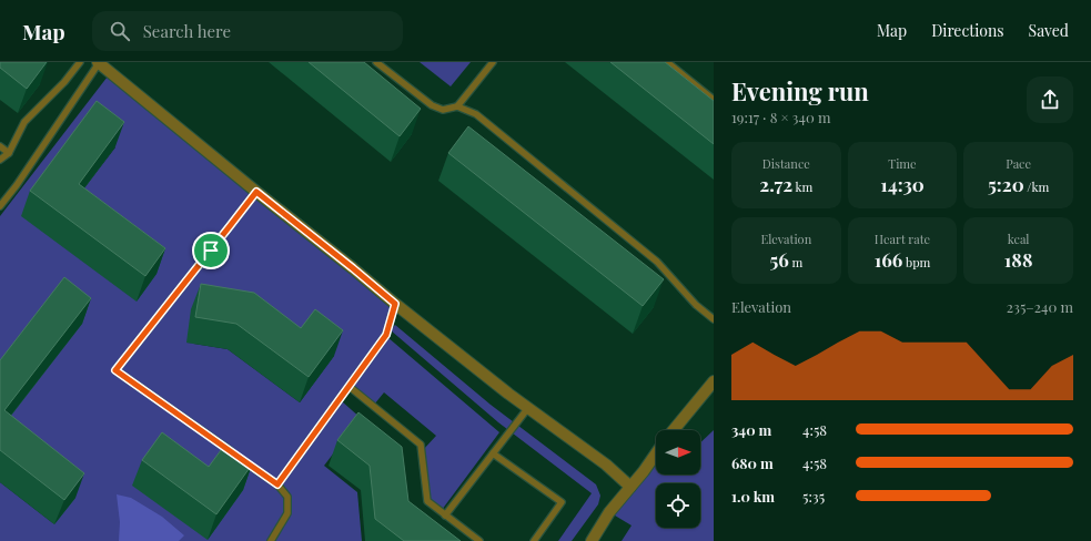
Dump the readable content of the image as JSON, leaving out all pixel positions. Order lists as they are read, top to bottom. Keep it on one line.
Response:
{"north":"right","page":{"header":"Map","search":"Search here","nav":["Map","Directions","Saved"],"heading":["Evening run","19:17 · 8 × 340 m"],"stats":[["Distance","2.72 km"],["Time","14:30"],["Pace","5:20 /km"],["Elevation","56 m"],["Heart rate","166 bpm"],["kcal","188"]],"chart":["Elevation","235–240 m"],"list":[{"name":"340 m","note":"4:58"},{"name":"680 m","note":"4:58"},{"name":"1.0 km","note":"5:35"}]}}
